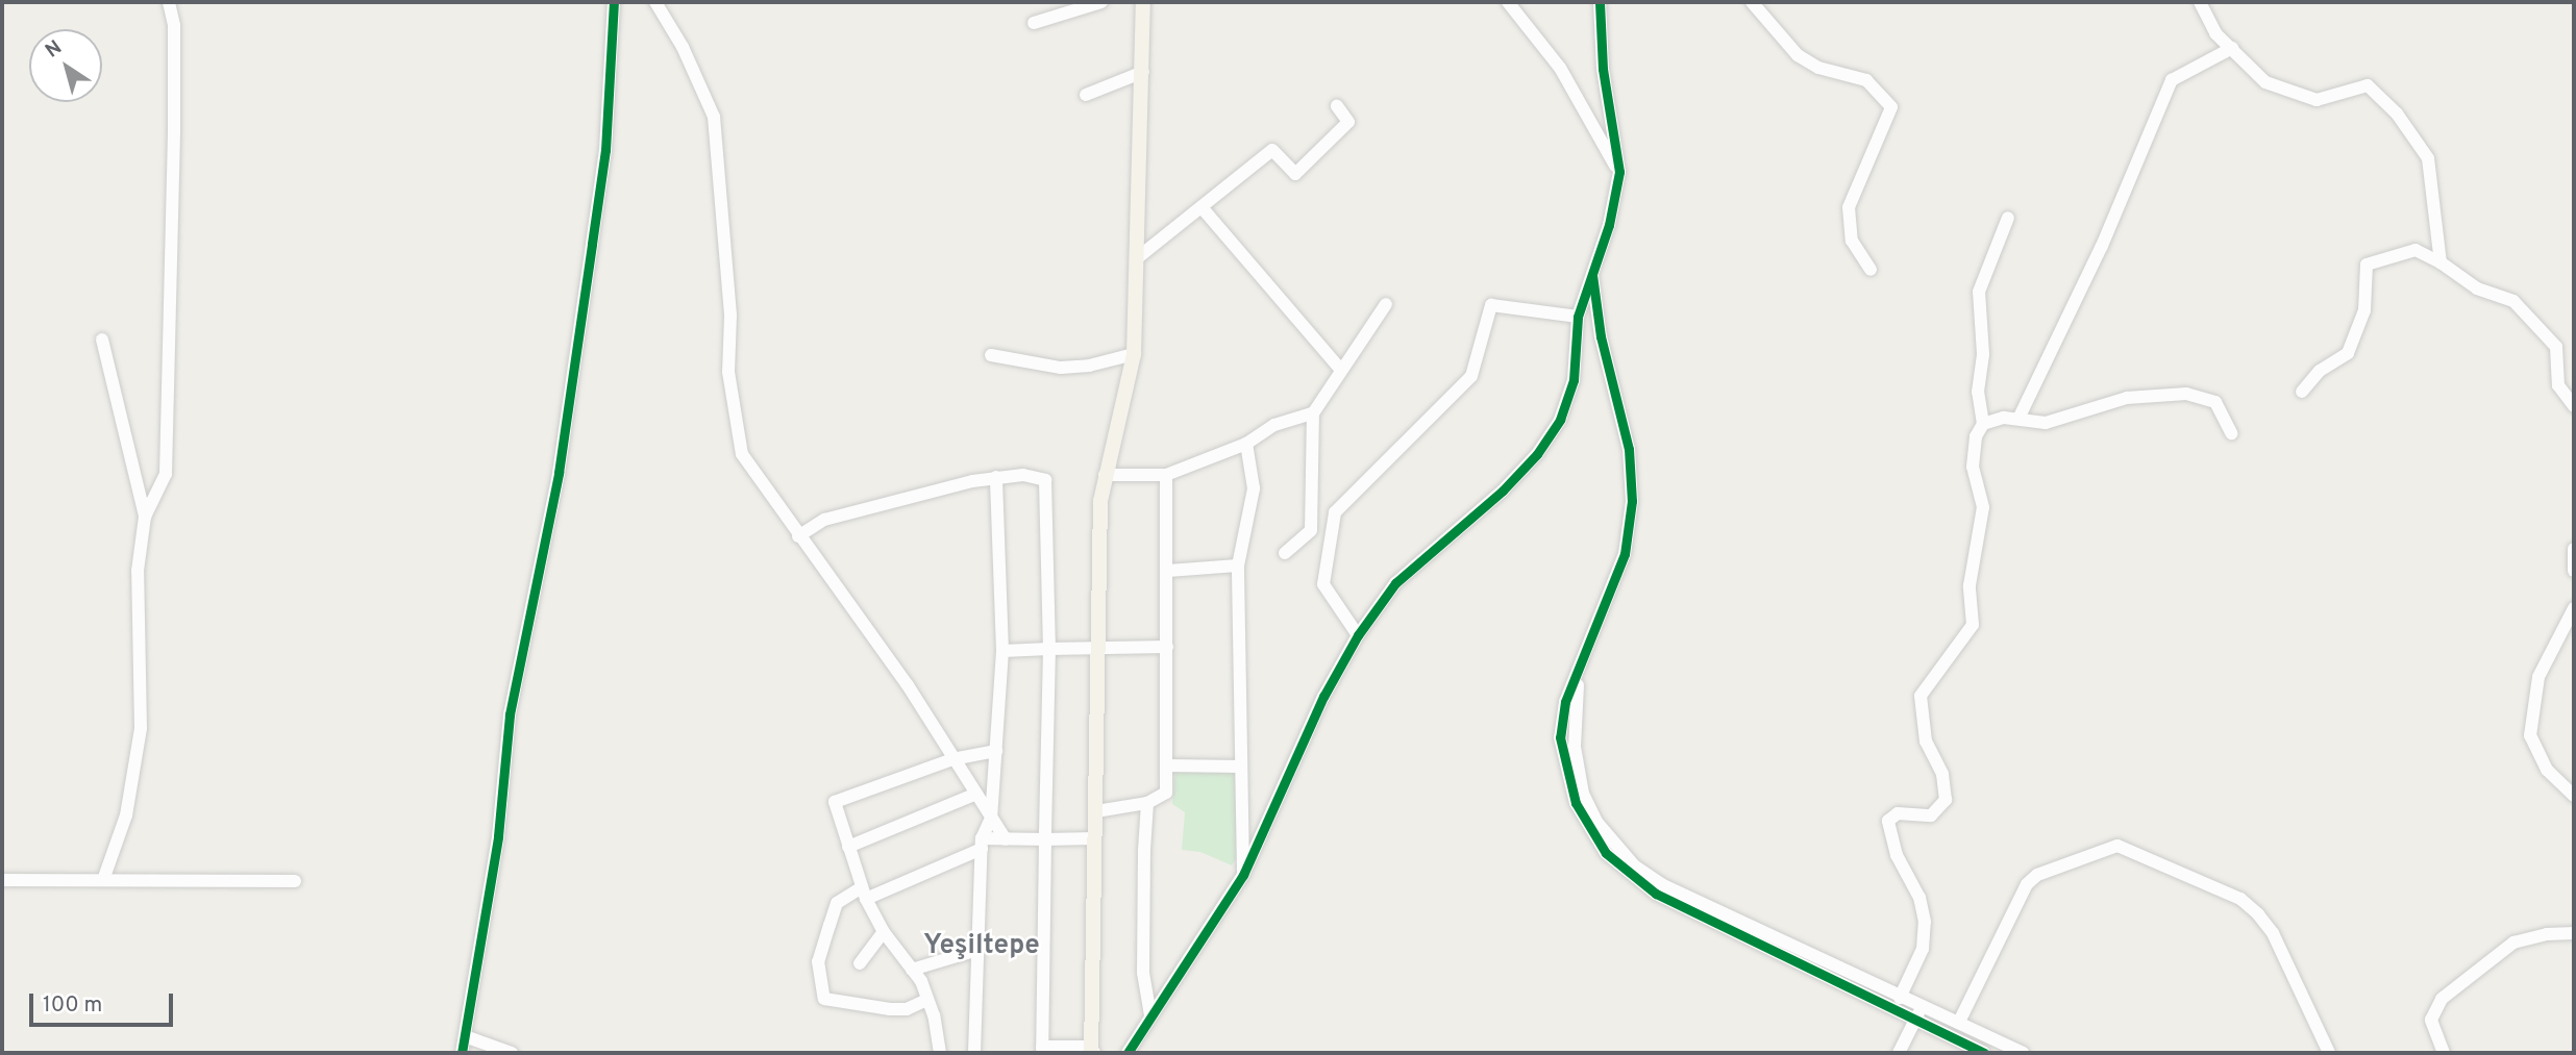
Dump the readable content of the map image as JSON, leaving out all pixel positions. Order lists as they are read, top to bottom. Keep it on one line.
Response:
{"districts":["Yeşiltepe"],"scale_bar":"100 m","north":"top left"}
